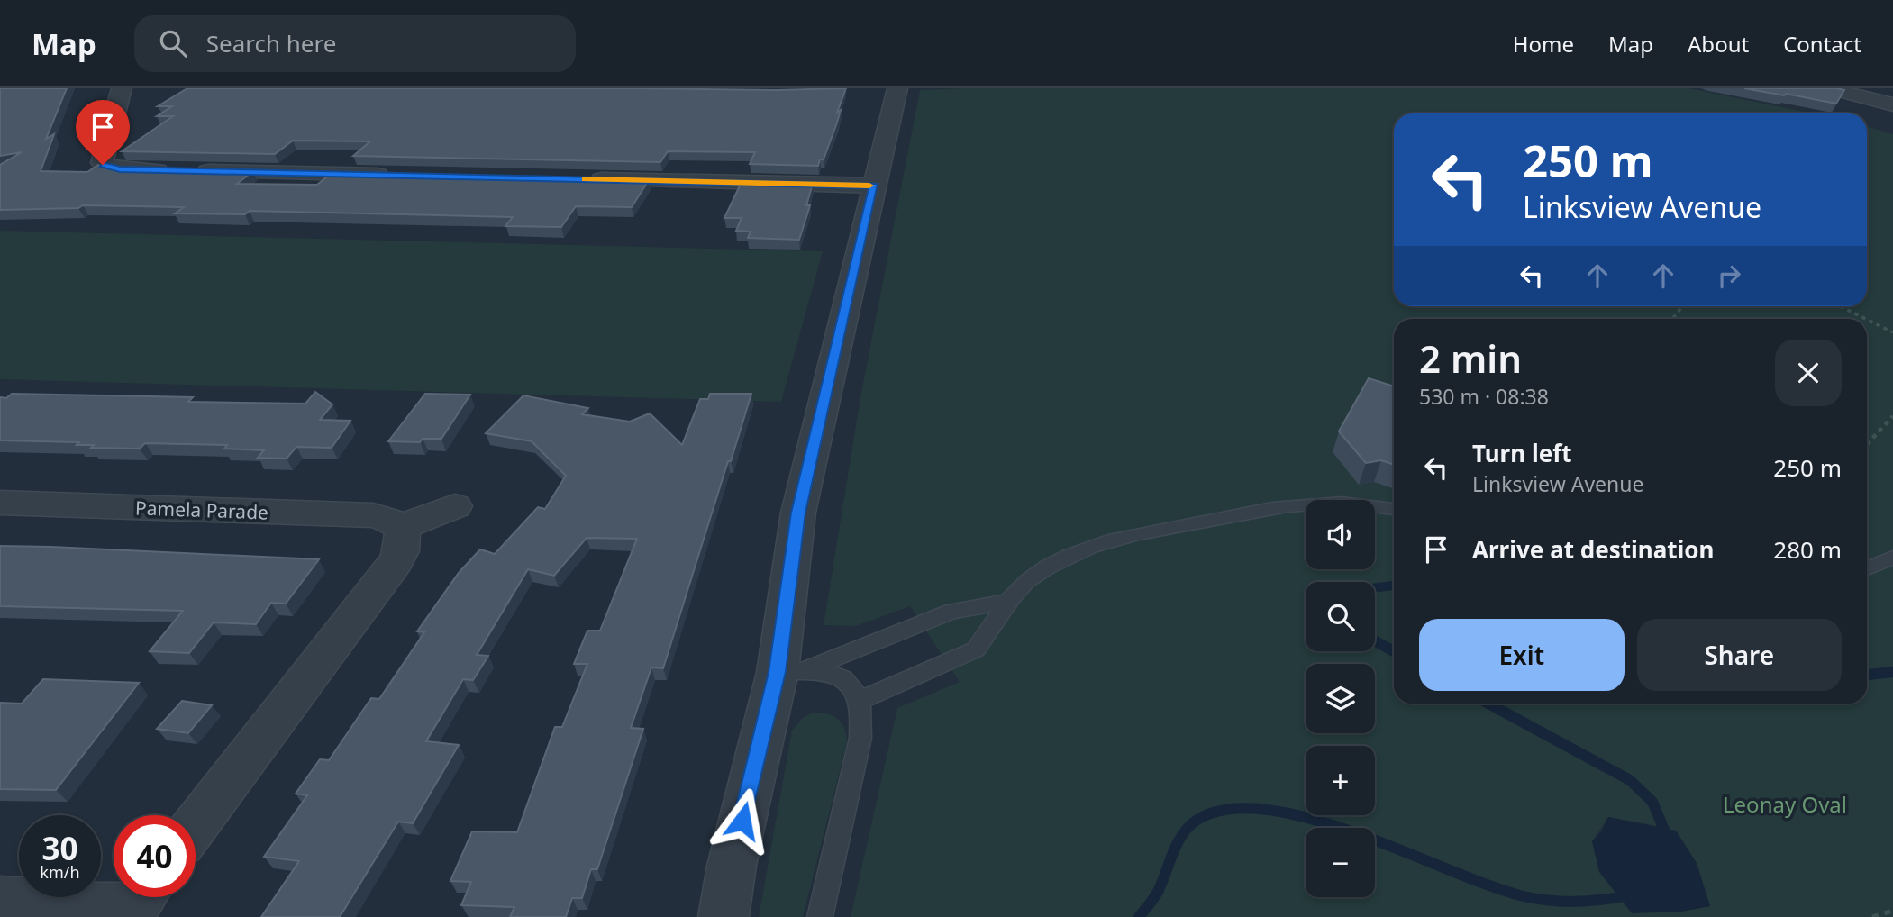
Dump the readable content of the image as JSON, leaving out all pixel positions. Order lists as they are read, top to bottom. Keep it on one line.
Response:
{"streets":{"street":["Pamela Parade"]},"parks":["Leonay Oval"],"page":{"header":"Map","search":"Search here","nav":["Home","Map","About","Contact"],"turn":["250 m","Linksview Avenue"],"heading":["2 min","530 m · 08:38"],"list":[{"name":"Turn left","note":"Linksview Avenue","value":"250 m"},{"name":"Arrive at destination","value":"280 m"}],"map_buttons":["+","−"],"buttons":["Exit","Share"],"speed":"30 km/h","limit":"40"}}
